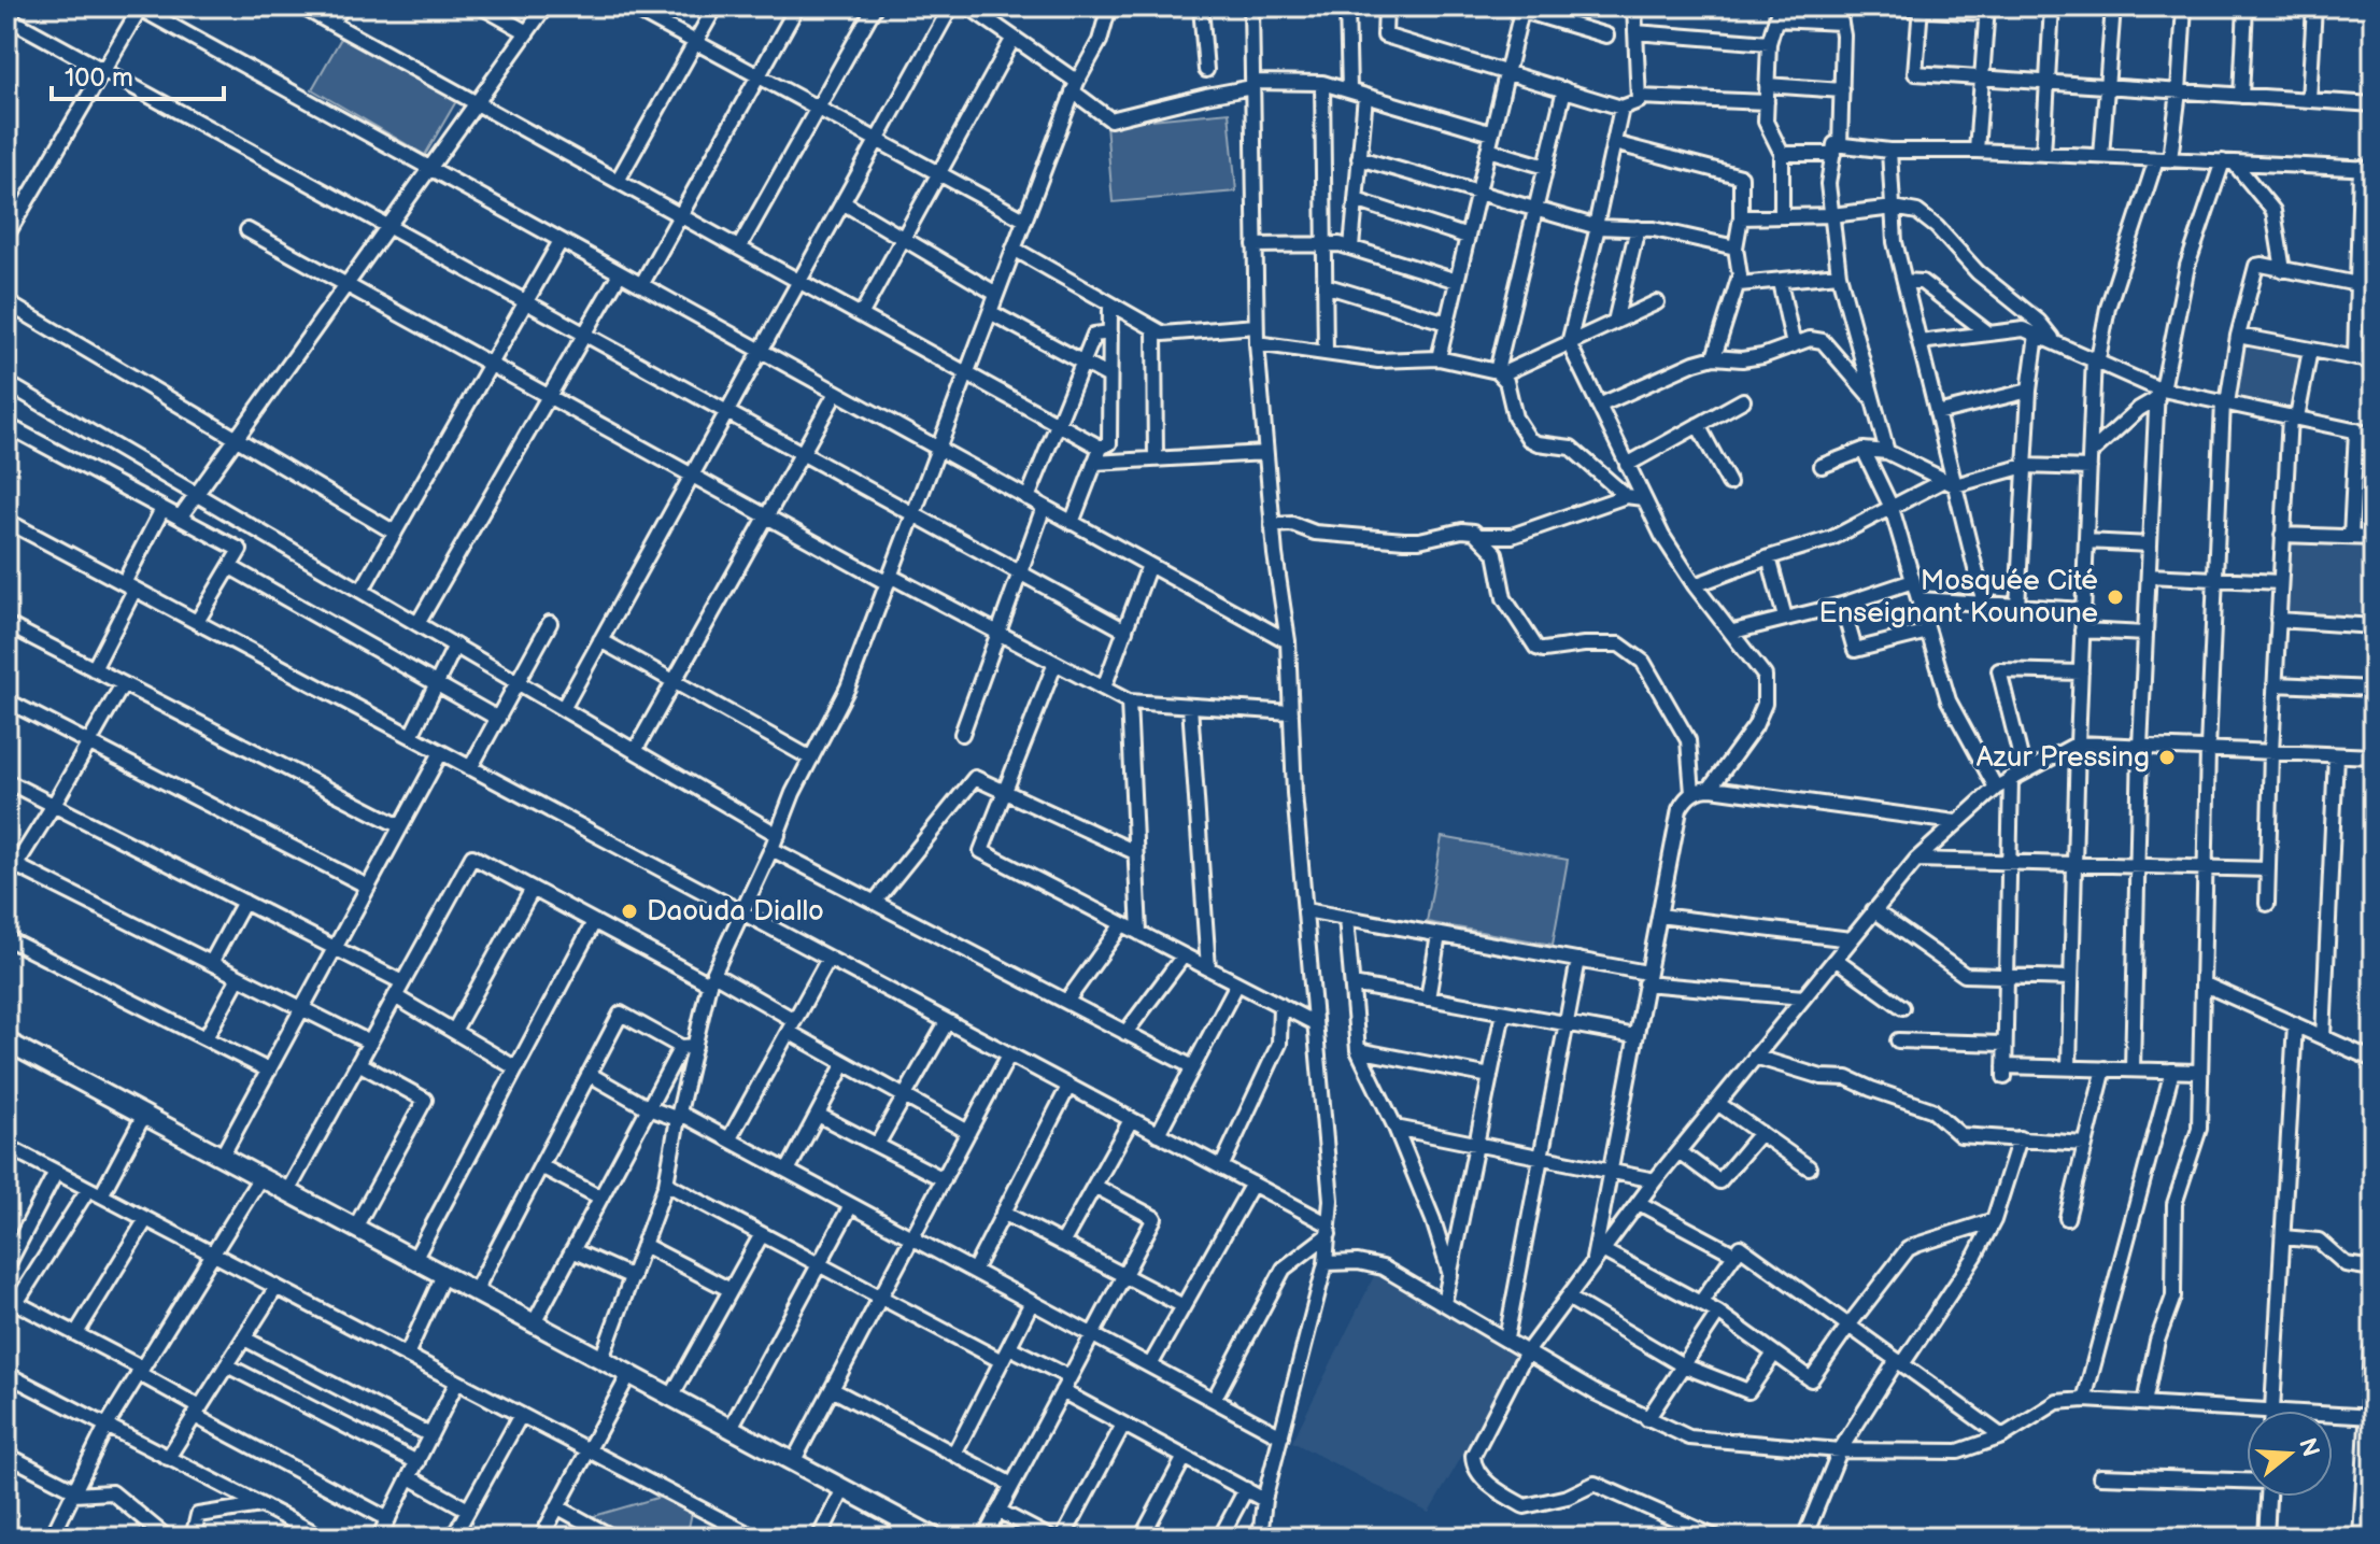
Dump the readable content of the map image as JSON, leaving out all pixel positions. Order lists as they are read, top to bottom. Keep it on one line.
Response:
{"places":["Mosquée Cité Enseignant Kounoune","Azur Pressing","Daouda Diallo"],"scale_bar":"100 m","north":"right"}
